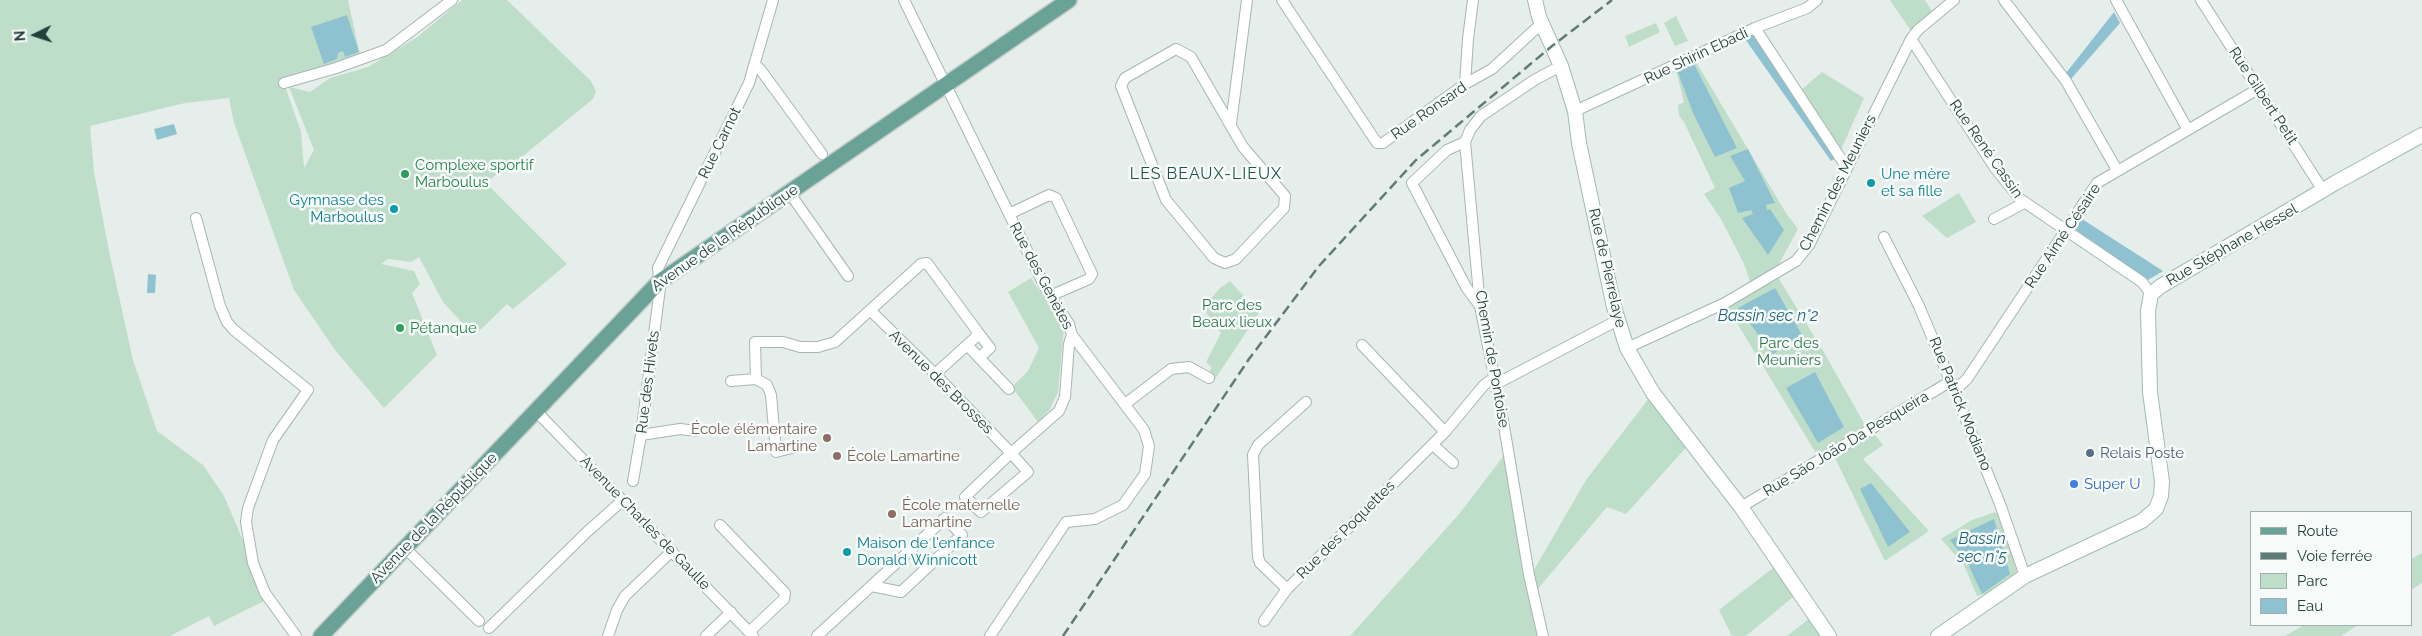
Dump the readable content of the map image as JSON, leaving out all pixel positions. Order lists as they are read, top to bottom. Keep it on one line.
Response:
{"streets":{"main road":["Avenue de la République"],"street":["Rue Shirin Ebadi","Rue Gilbert Petit","Rue Ronsard","Rue Carnot","Rue René Cassin","Chemin des Meuniers","Rue Aimé Césaire","Rue Stéphane Hessel","Rue de Pierrelaye","Rue des Genètes","Chemin de Pontoise","Rue des Hivets","Avenue des Brosses","Rue Patrick Modiano","Rue São João Da Pesqueira","Avenue Charles de Gaulle","Rue des Poquettes"]},"crossings":[["Rue Shirin Ebadi","Rue de Pierrelaye"],["Rue Gilbert Petit","Rue Aimé Césaire"],["Rue Gilbert Petit","Rue Stéphane Hessel"],["Rue Ronsard","Rue de Pierrelaye"],["Rue Carnot","Avenue de la République"],["Rue Carnot","Rue des Hivets"],["Rue René Cassin","Chemin des Meuniers"],["Rue René Cassin","Rue Aimé Césaire"],["Rue René Cassin","Rue Stéphane Hessel"],["Chemin des Meuniers","Rue de Pierrelaye"],["Rue Aimé Césaire","Rue Patrick Modiano"],["Rue Aimé Césaire","Rue São João Da Pesqueira"],["Avenue de la République","Rue des Genètes"],["Avenue de la République","Rue des Hivets"],["Avenue de la République","Avenue Charles de Gaulle"],["Rue Stéphane Hessel","Rue Patrick Modiano"],["Rue de Pierrelaye","Rue São João Da Pesqueira"],["Rue de Pierrelaye","Rue des Poquettes"],["Rue des Genètes","Avenue des Brosses"],["Chemin de Pontoise","Rue des Poquettes"],["Rue Patrick Modiano","Rue São João Da Pesqueira"]],"districts":["LES BEAUX-LIEUX"],"water":["Bassin sec n°2","Bassin sec n°5"],"parks":["Parc des Beaux lieux","Parc des Meuniers"],"places":["Complexe sportif Marboulus","Une mère et sa fille","Gymnase des Marboulus","Pétanque","École élémentaire Lamartine","Relais Poste","École Lamartine","Super U","École maternelle Lamartine","Maison de l'enfance Donald Winnicott"],"legend":["Route","Voie ferrée","Parc","Eau"],"north":"left"}
